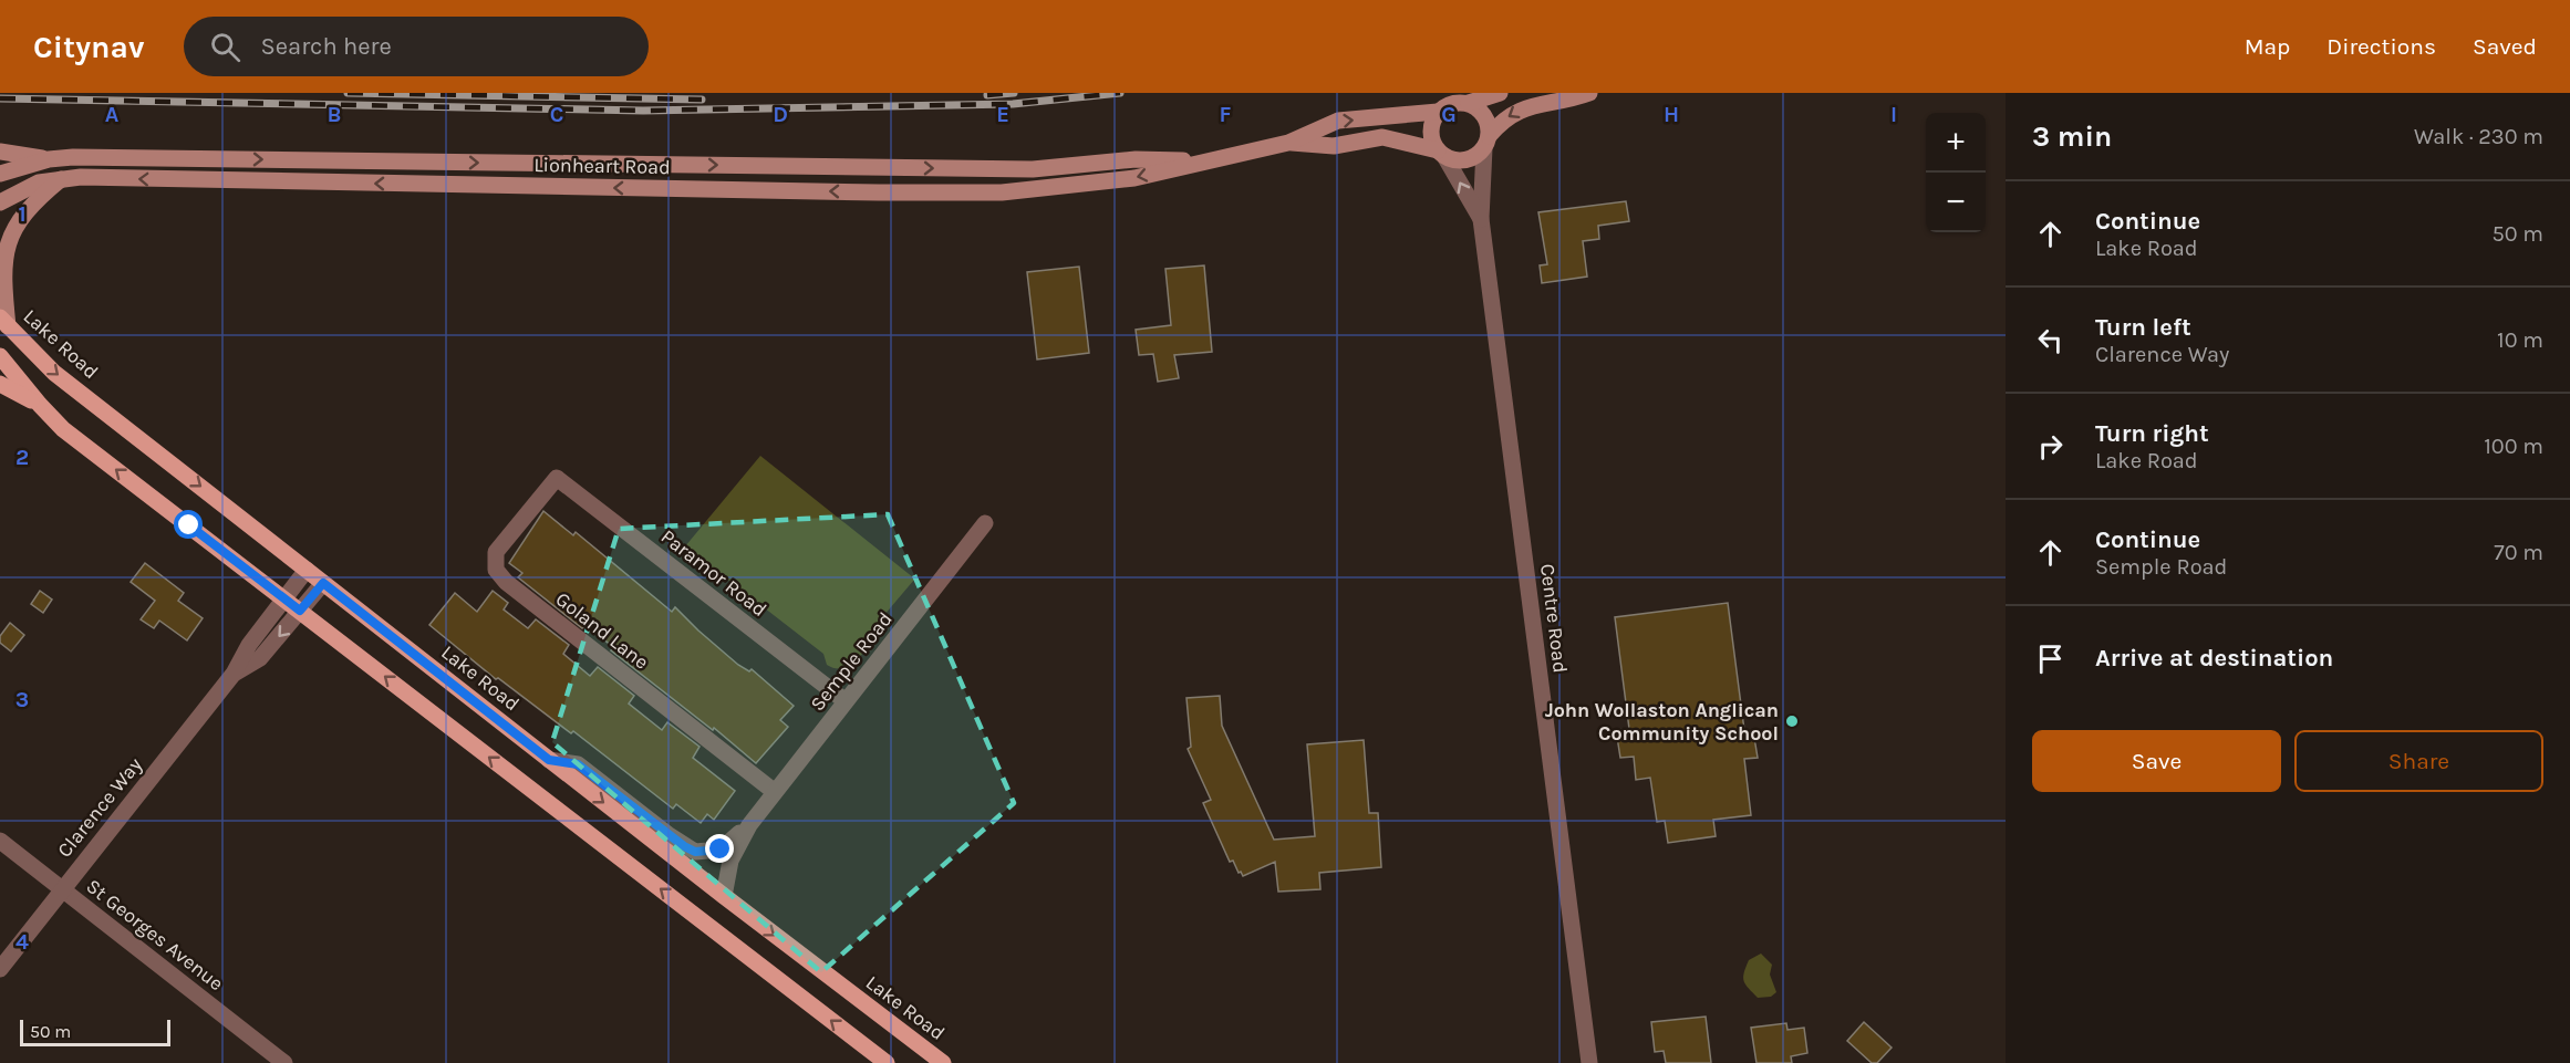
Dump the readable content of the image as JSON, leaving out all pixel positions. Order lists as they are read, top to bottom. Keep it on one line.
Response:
{"streets":{"main road":["Lionheart Road","Lake Road"],"street":["Paramor Road","Centre Road","Goland Lane","Semple Road","Clarence Way","St Georges Avenue"]},"crossings":[["Lionheart Road","Centre Road"],["Lake Road","Semple Road"],["Lake Road","Clarence Way"],["Paramor Road","Goland Lane"],["Paramor Road","Semple Road"],["Goland Lane","Semple Road"],["Clarence Way","St Georges Avenue"]],"places":["John Wollaston Anglican Community School"],"scale_bar":"50 m","page":{"header":"Citynav","search":"Search here","nav":["Map","Directions","Saved"],"heading":["3 min","Walk · 230 m"],"map_buttons":["+","−"],"list":[["Continue","Lake Road","50 m"],["Turn left","Clarence Way","10 m"],["Turn right","Lake Road","100 m"],["Continue","Semple Road","70 m"],"Arrive at destination"],"buttons":["Save","Share"],"scale":"50 m"},"grid":{"columns":["A","B","C","D","E","F","G","H","I"],"rows":["1","2","3","4"]}}
